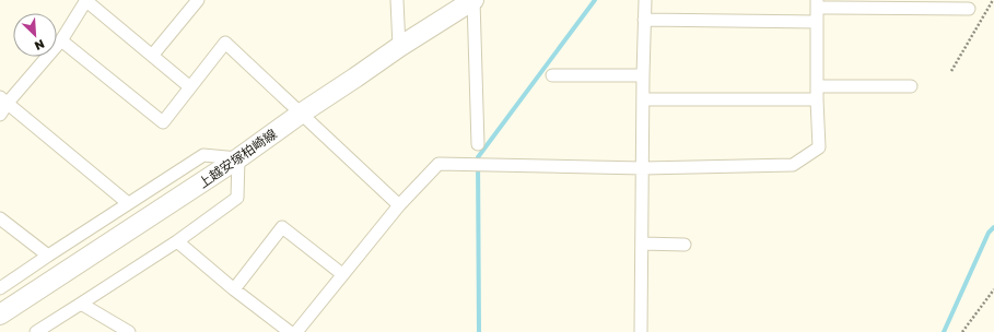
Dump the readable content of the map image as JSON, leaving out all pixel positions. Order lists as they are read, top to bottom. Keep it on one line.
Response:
{"streets":{"main road":["上越安塚柏崎線"]},"north":"bottom right"}
